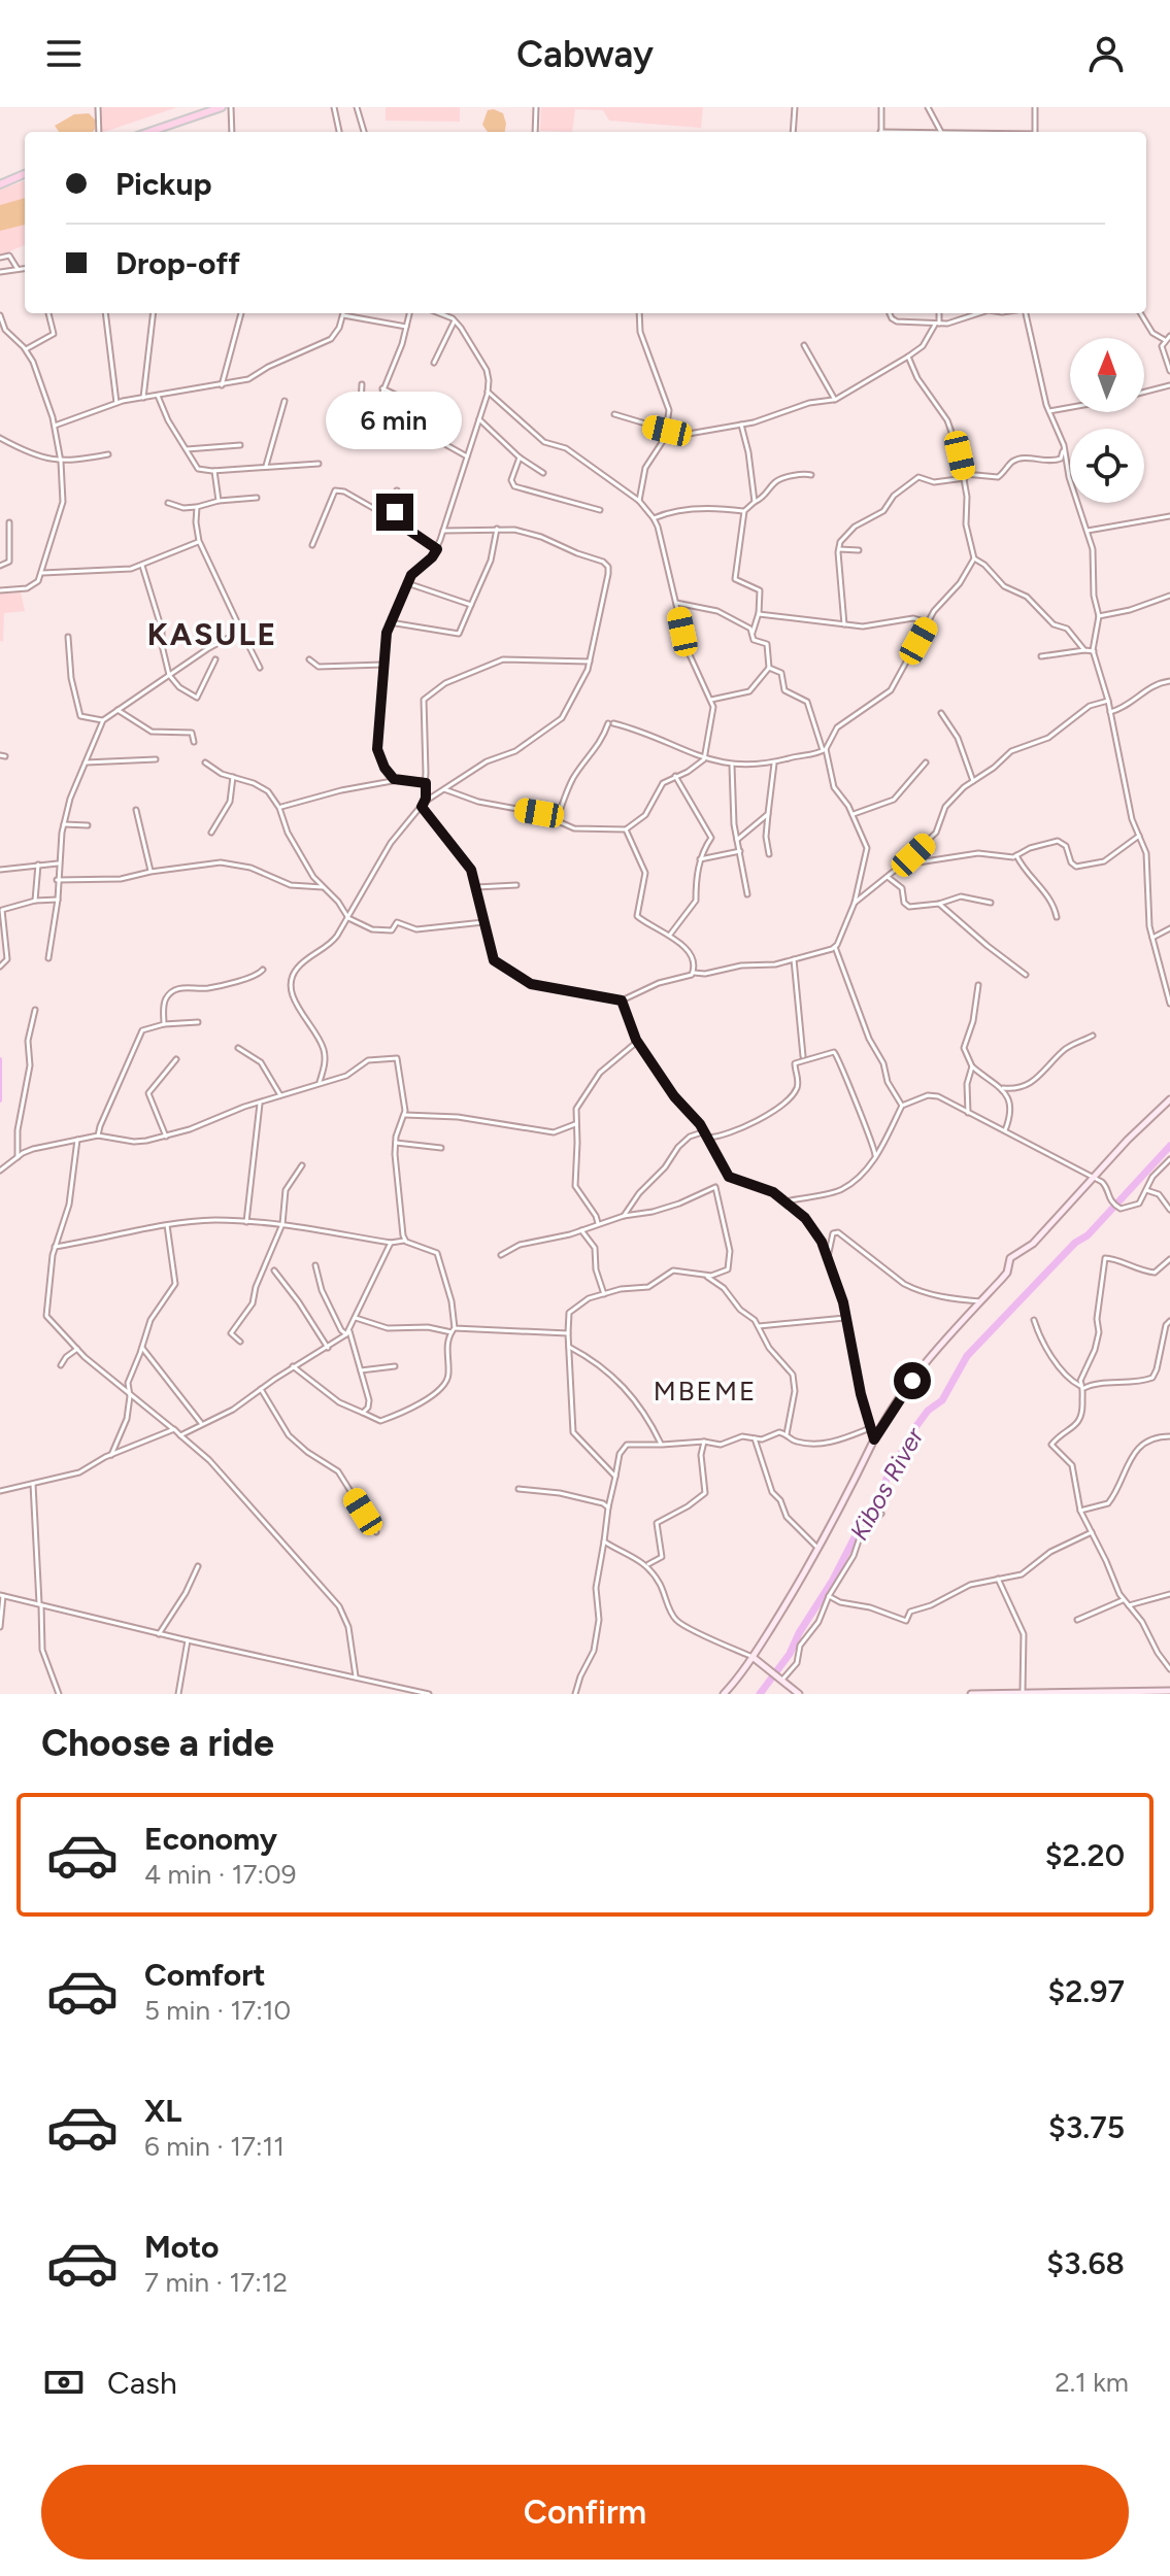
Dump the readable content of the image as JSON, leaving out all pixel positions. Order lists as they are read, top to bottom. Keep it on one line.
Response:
{"districts":["KASULE","MBEME"],"water":["Kibos River"],"north":"top","page":{"header":"Cabway","banner":["Pickup","Drop-off"],"bubble":"6 min","heading":"Choose a ride","list":[{"name":"Economy","note":"4 min · 17:09","value":"$2.20"},{"name":"Comfort","note":"5 min · 17:10","value":"$2.97"},{"name":"XL","note":"6 min · 17:11","value":"$3.75"},{"name":"Moto","note":"7 min · 17:12","value":"$3.68"}],"pay":["Cash","2.1 km"],"buttons":"Confirm"}}
